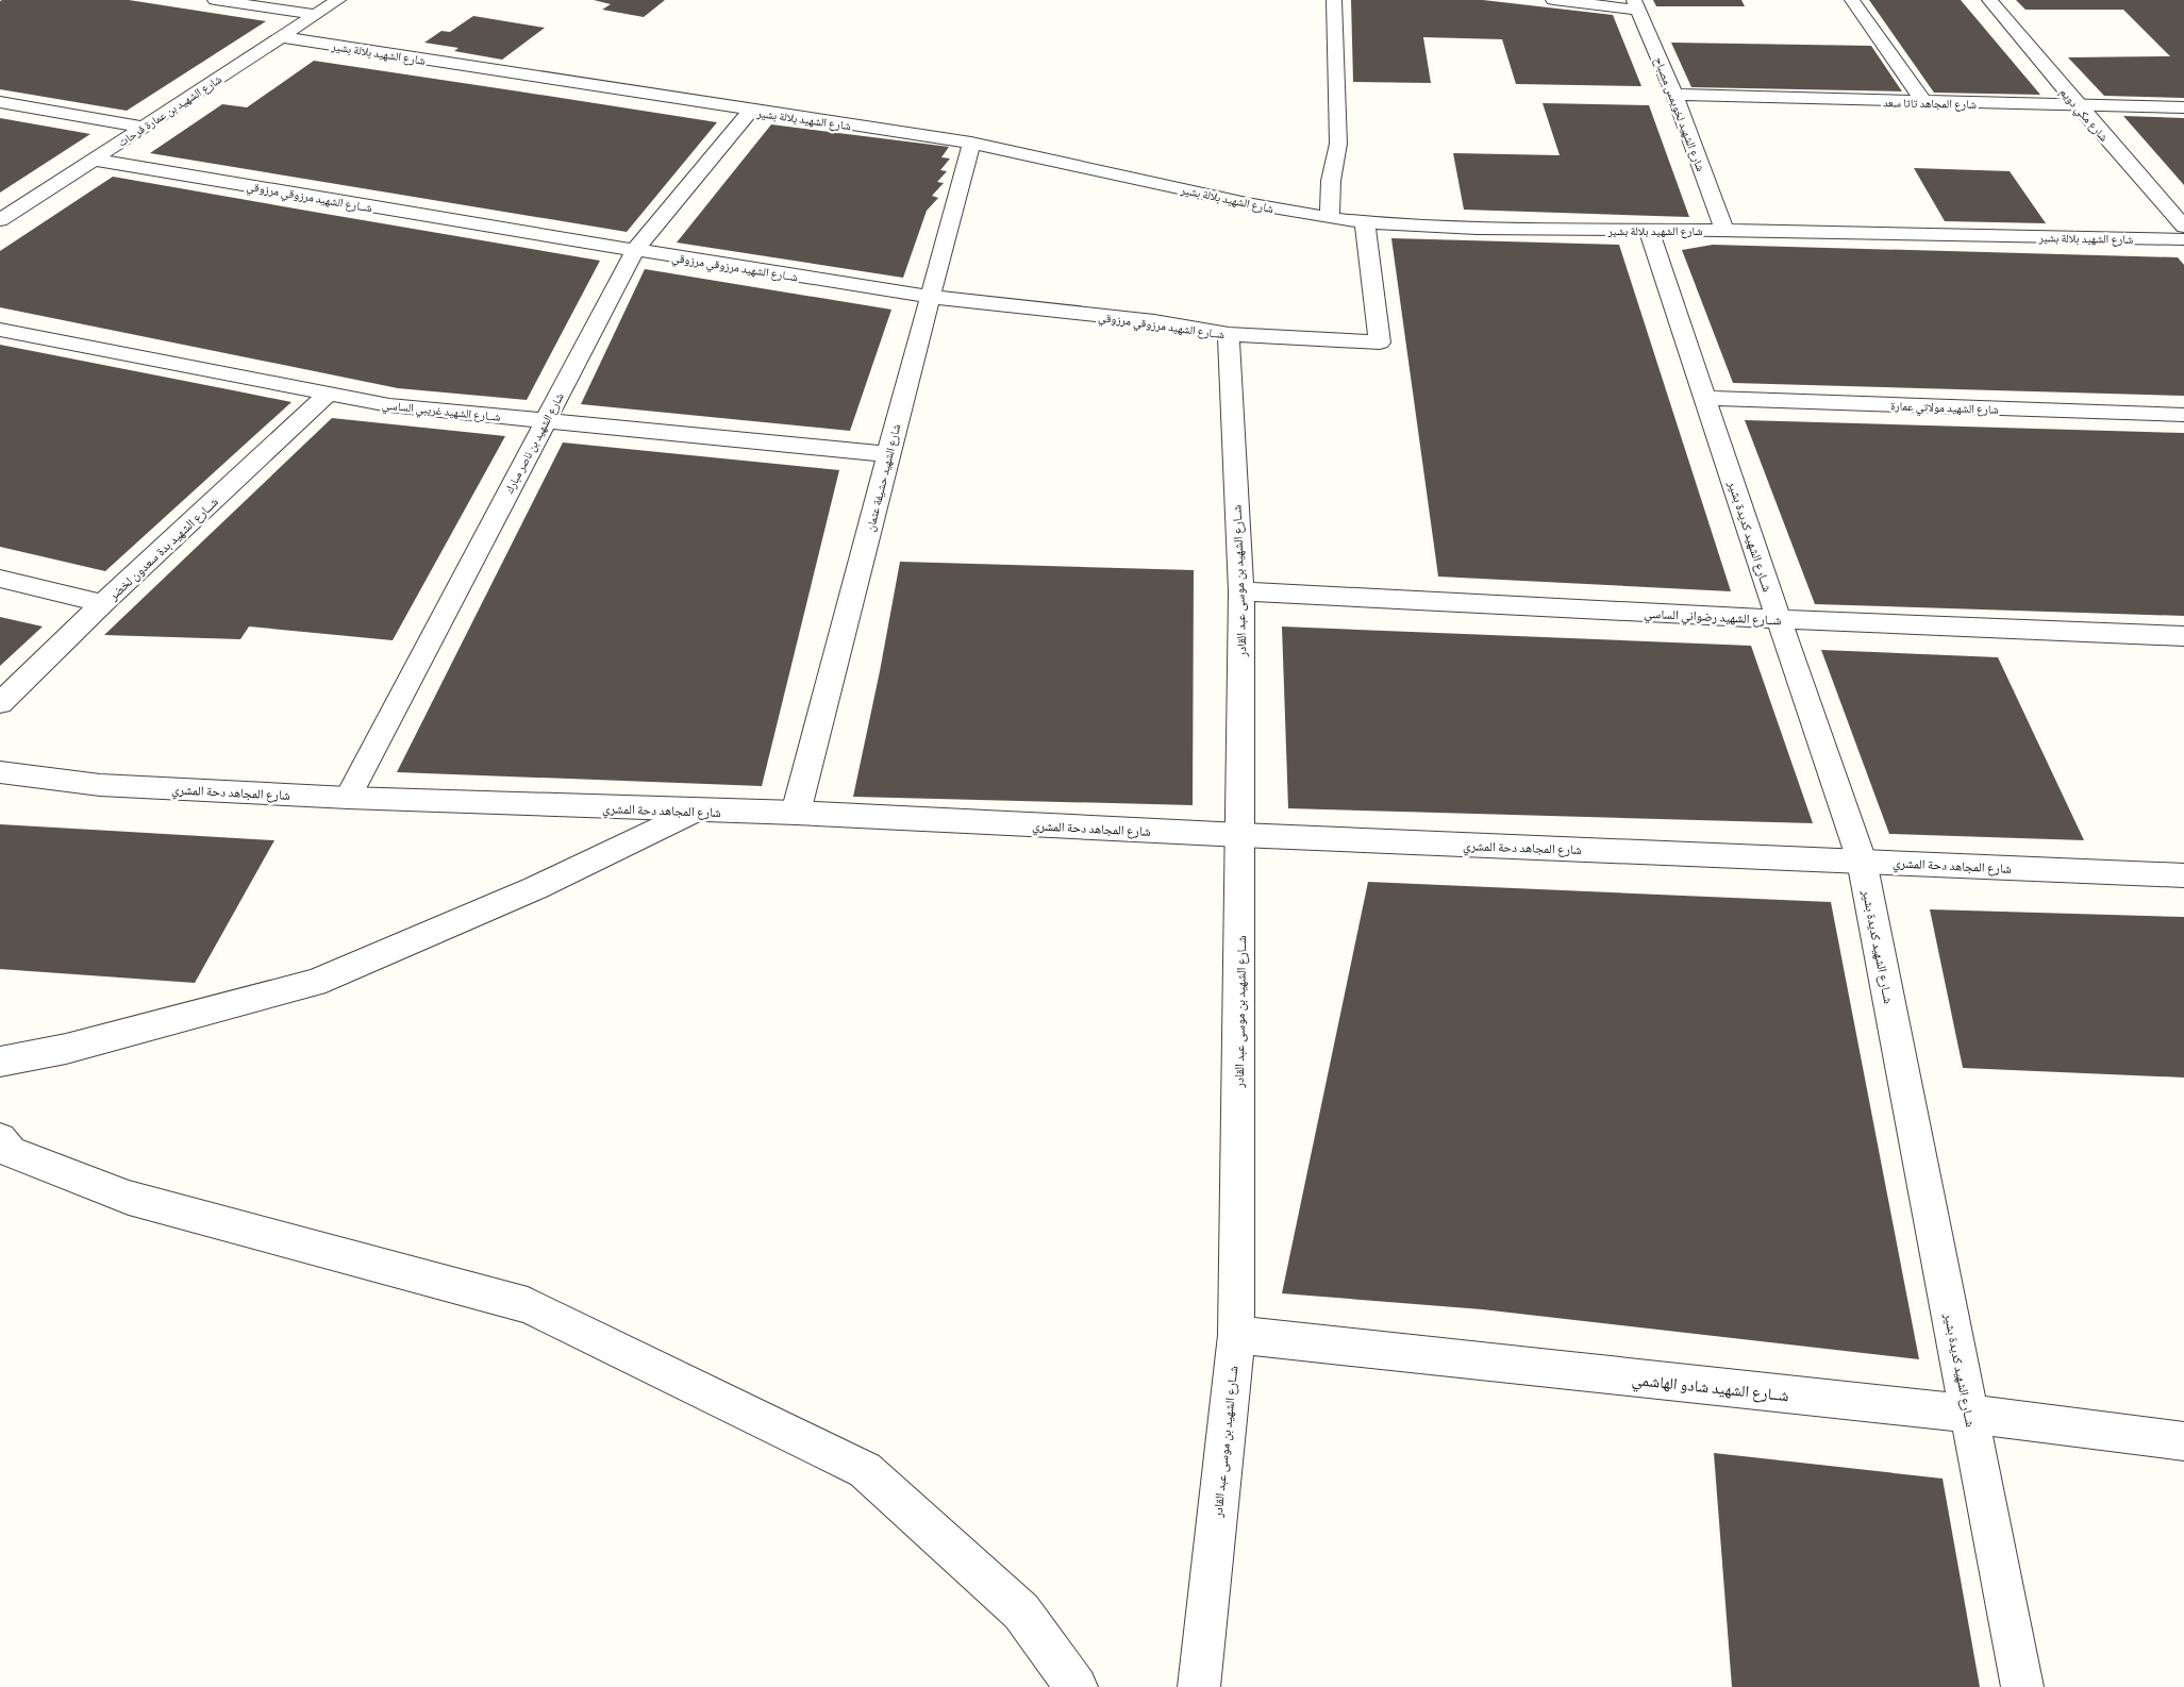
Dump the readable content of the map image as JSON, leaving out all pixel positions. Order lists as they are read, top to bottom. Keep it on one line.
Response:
{"streets":{"street":["شارع الشهيد بلالة بشير","شارع المجاهد تاتا سعد","شارع الشهيد بن عمارة فرحات","شارع الشهيد لخويمس مصباح","شارع مكي دويم","شــارع الشهيد مرزوقي مرزوقي","شارع الشهيد مولاتي عمارة","شــارع الشهيد غريبي الساسي","شارع الشهيد بن ناصر مبارك","شارع الشهيد حشيفة عثمان","شــارع الشهيد كديدة بشير","شــارع الشهيد بدة سعدون لخضر","شــارع الشهيد بن موسى عبد القادر","شــارع الشهيد رضواني الساسي","شارع المجاهد دحة المشري","شــارع الشهيد شادو الهاشمي"]},"crossings":[["شارع الشهيد بلالة بشير","شارع الشهيد بن عمارة فرحات"],["شارع الشهيد بلالة بشير","شارع الشهيد لخويمس مصباح"],["شارع الشهيد بلالة بشير","شــارع الشهيد مرزوقي مرزوقي"],["شارع الشهيد بلالة بشير","شارع الشهيد بن ناصر مبارك"],["شارع الشهيد بلالة بشير","شارع الشهيد حشيفة عثمان"],["شارع الشهيد بلالة بشير","شــارع الشهيد كديدة بشير"],["شارع المجاهد تاتا سعد","شارع الشهيد لخويمس مصباح"],["شارع المجاهد تاتا سعد","شارع مكي دويم"],["شارع الشهيد بن عمارة فرحات","شــارع الشهيد مرزوقي مرزوقي"],["شــارع الشهيد مرزوقي مرزوقي","شارع الشهيد بن ناصر مبارك"],["شــارع الشهيد مرزوقي مرزوقي","شارع الشهيد حشيفة عثمان"],["شــارع الشهيد مرزوقي مرزوقي","شــارع الشهيد بن موسى عبد القادر"],["شارع الشهيد مولاتي عمارة","شــارع الشهيد كديدة بشير"],["شــارع الشهيد غريبي الساسي","شارع الشهيد بن ناصر مبارك"],["شــارع الشهيد غريبي الساسي","شارع الشهيد حشيفة عثمان"],["شــارع الشهيد غريبي الساسي","شــارع الشهيد بدة سعدون لخضر"],["شارع الشهيد بن ناصر مبارك","شارع المجاهد دحة المشري"],["شارع الشهيد حشيفة عثمان","شارع المجاهد دحة المشري"],["شــارع الشهيد كديدة بشير","شــارع الشهيد رضواني الساسي"],["شــارع الشهيد كديدة بشير","شارع المجاهد دحة المشري"],["شــارع الشهيد كديدة بشير","شــارع الشهيد شادو الهاشمي"],["شــارع الشهيد بن موسى عبد القادر","شــارع الشهيد رضواني الساسي"],["شــارع الشهيد بن موسى عبد القادر","شارع المجاهد دحة المشري"],["شــارع الشهيد بن موسى عبد القادر","شــارع الشهيد شادو الهاشمي"]]}
